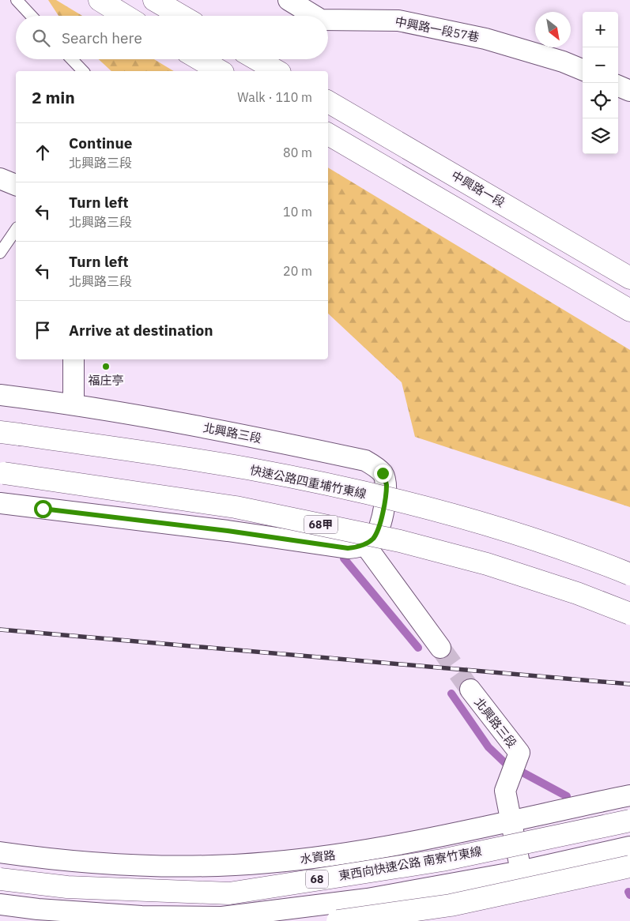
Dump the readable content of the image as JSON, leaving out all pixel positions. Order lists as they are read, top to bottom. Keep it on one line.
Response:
{"streets":{"main road":["中興路一段","快速公路四重埔竹東線","68甲","東西向快速公路 南寮竹東線","68"],"street":["中興路一段57巷","北興路三段","水資路"]},"crossings":[["北興路三段","水資路"]],"places":["福庄亭"],"north":"bottom right","page":{"map_buttons":["+","−"],"search":"Search here","heading":["2 min","Walk · 110 m"],"list":[["Continue","北興路三段","80 m"],["Turn left","北興路三段","10 m"],["Turn left","北興路三段","20 m"],"Arrive at destination"]}}
